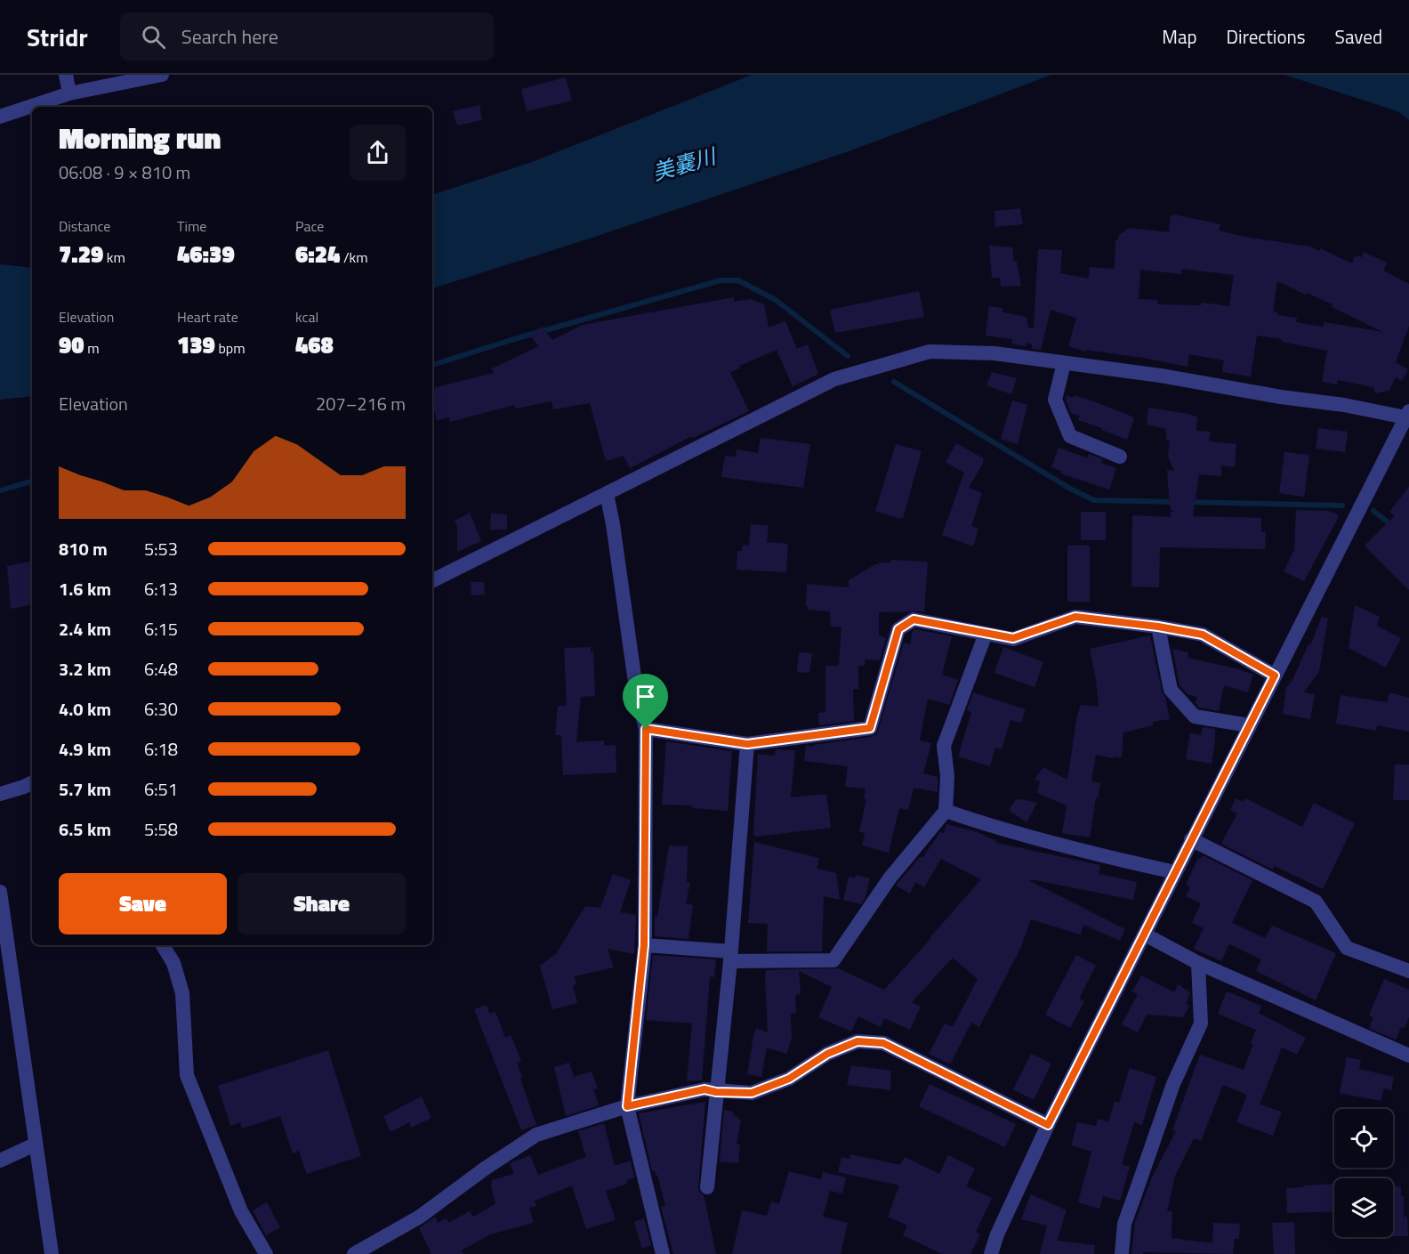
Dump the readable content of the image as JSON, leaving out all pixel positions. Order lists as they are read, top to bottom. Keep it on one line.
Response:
{"water":["美嚢川"],"page":{"header":"Stridr","search":"Search here","nav":["Map","Directions","Saved"],"heading":["Morning run","06:08 · 9 × 810 m"],"stats":[["Distance","7.29 km"],["Time","46:39"],["Pace","6:24 /km"],["Elevation","90 m"],["Heart rate","139 bpm"],["kcal","468"]],"chart":["Elevation","207–216 m"],"list":[{"name":"810 m","note":"5:53"},{"name":"1.6 km","note":"6:13"},{"name":"2.4 km","note":"6:15"},{"name":"3.2 km","note":"6:48"},{"name":"4.0 km","note":"6:30"},{"name":"4.9 km","note":"6:18"},{"name":"5.7 km","note":"6:51"},{"name":"6.5 km","note":"5:58"}],"buttons":["Save","Share"]}}
